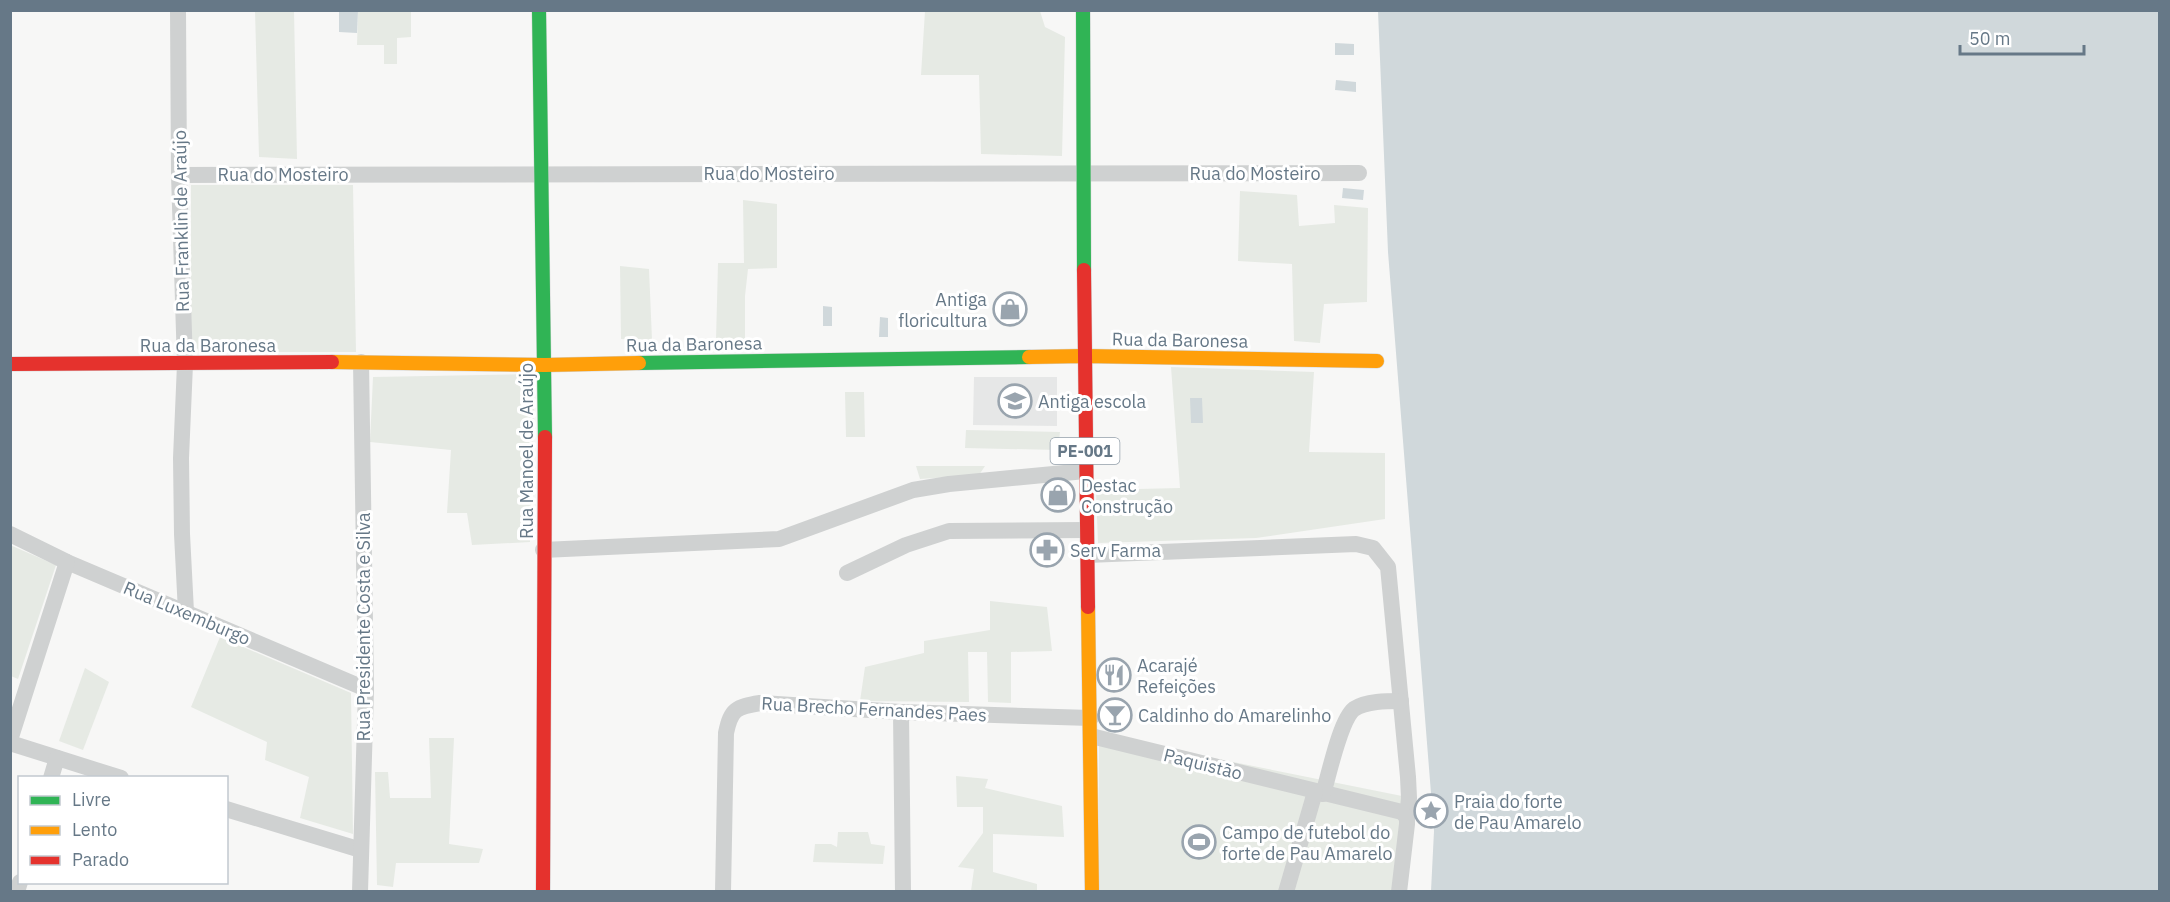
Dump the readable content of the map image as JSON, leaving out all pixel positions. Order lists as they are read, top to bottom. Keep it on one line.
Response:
{"streets":{"street":["Rua do Mosteiro","Rua Franklin de Araújo","Rua da Baronesa","Rua Manoel de Araújo","PE-001","Rua Luxemburgo","Rua Presidente Costa e Silva","Rua Brecho Fernandes Paes","Paquistão"]},"crossings":[["Rua do Mosteiro","Rua Franklin de Araújo"],["Rua do Mosteiro","Rua Manoel de Araújo"],["Rua do Mosteiro","PE-001"],["Rua Franklin de Araújo","Rua da Baronesa"],["Rua Franklin de Araújo","Rua Luxemburgo"],["Rua da Baronesa","Rua Manoel de Araújo"],["Rua da Baronesa","PE-001"],["Rua da Baronesa","Rua Presidente Costa e Silva"],["PE-001","Rua Brecho Fernandes Paes"],["PE-001","Paquistão"],["Rua Luxemburgo","Rua Presidente Costa e Silva"]],"places":{"shop":["Antiga floricultura","Destac Construção"],"school or university":["Antiga escola"],"pharmacy":["Serv Farma"],"restaurant":["Acarajé Refeições"],"bar":["Caldinho do Amarelinho"],"place":["Praia do forte de Pau Amarelo"],"sports":["Campo de futebol do forte de Pau Amarelo"]},"legend":["Livre","Lento","Parado"],"scale_bar":"50 m"}
